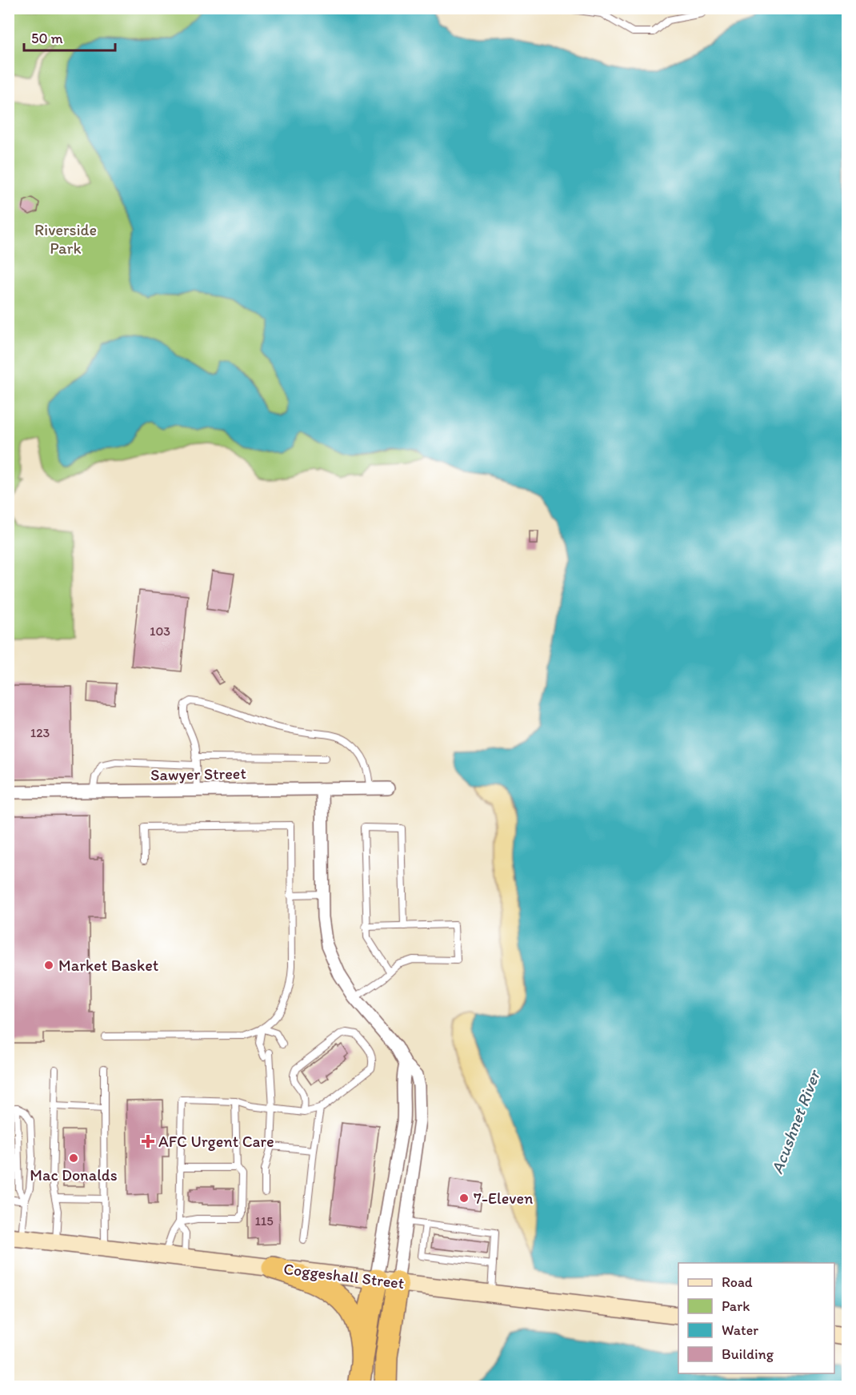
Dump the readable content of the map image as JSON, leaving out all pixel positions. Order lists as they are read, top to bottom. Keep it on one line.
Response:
{"streets":{"main road":["Coggeshall Street"],"street":["Sawyer Street"]},"water":["Acushnet River"],"parks":["Riverside Park"],"places":{"other":["Market Basket","Mac Donalds","7-Eleven"],"health":["AFC Urgent Care"]},"house_numbers":["103","123","115"],"legend":["Road","Park","Water","Building"],"scale_bar":"50 m"}
